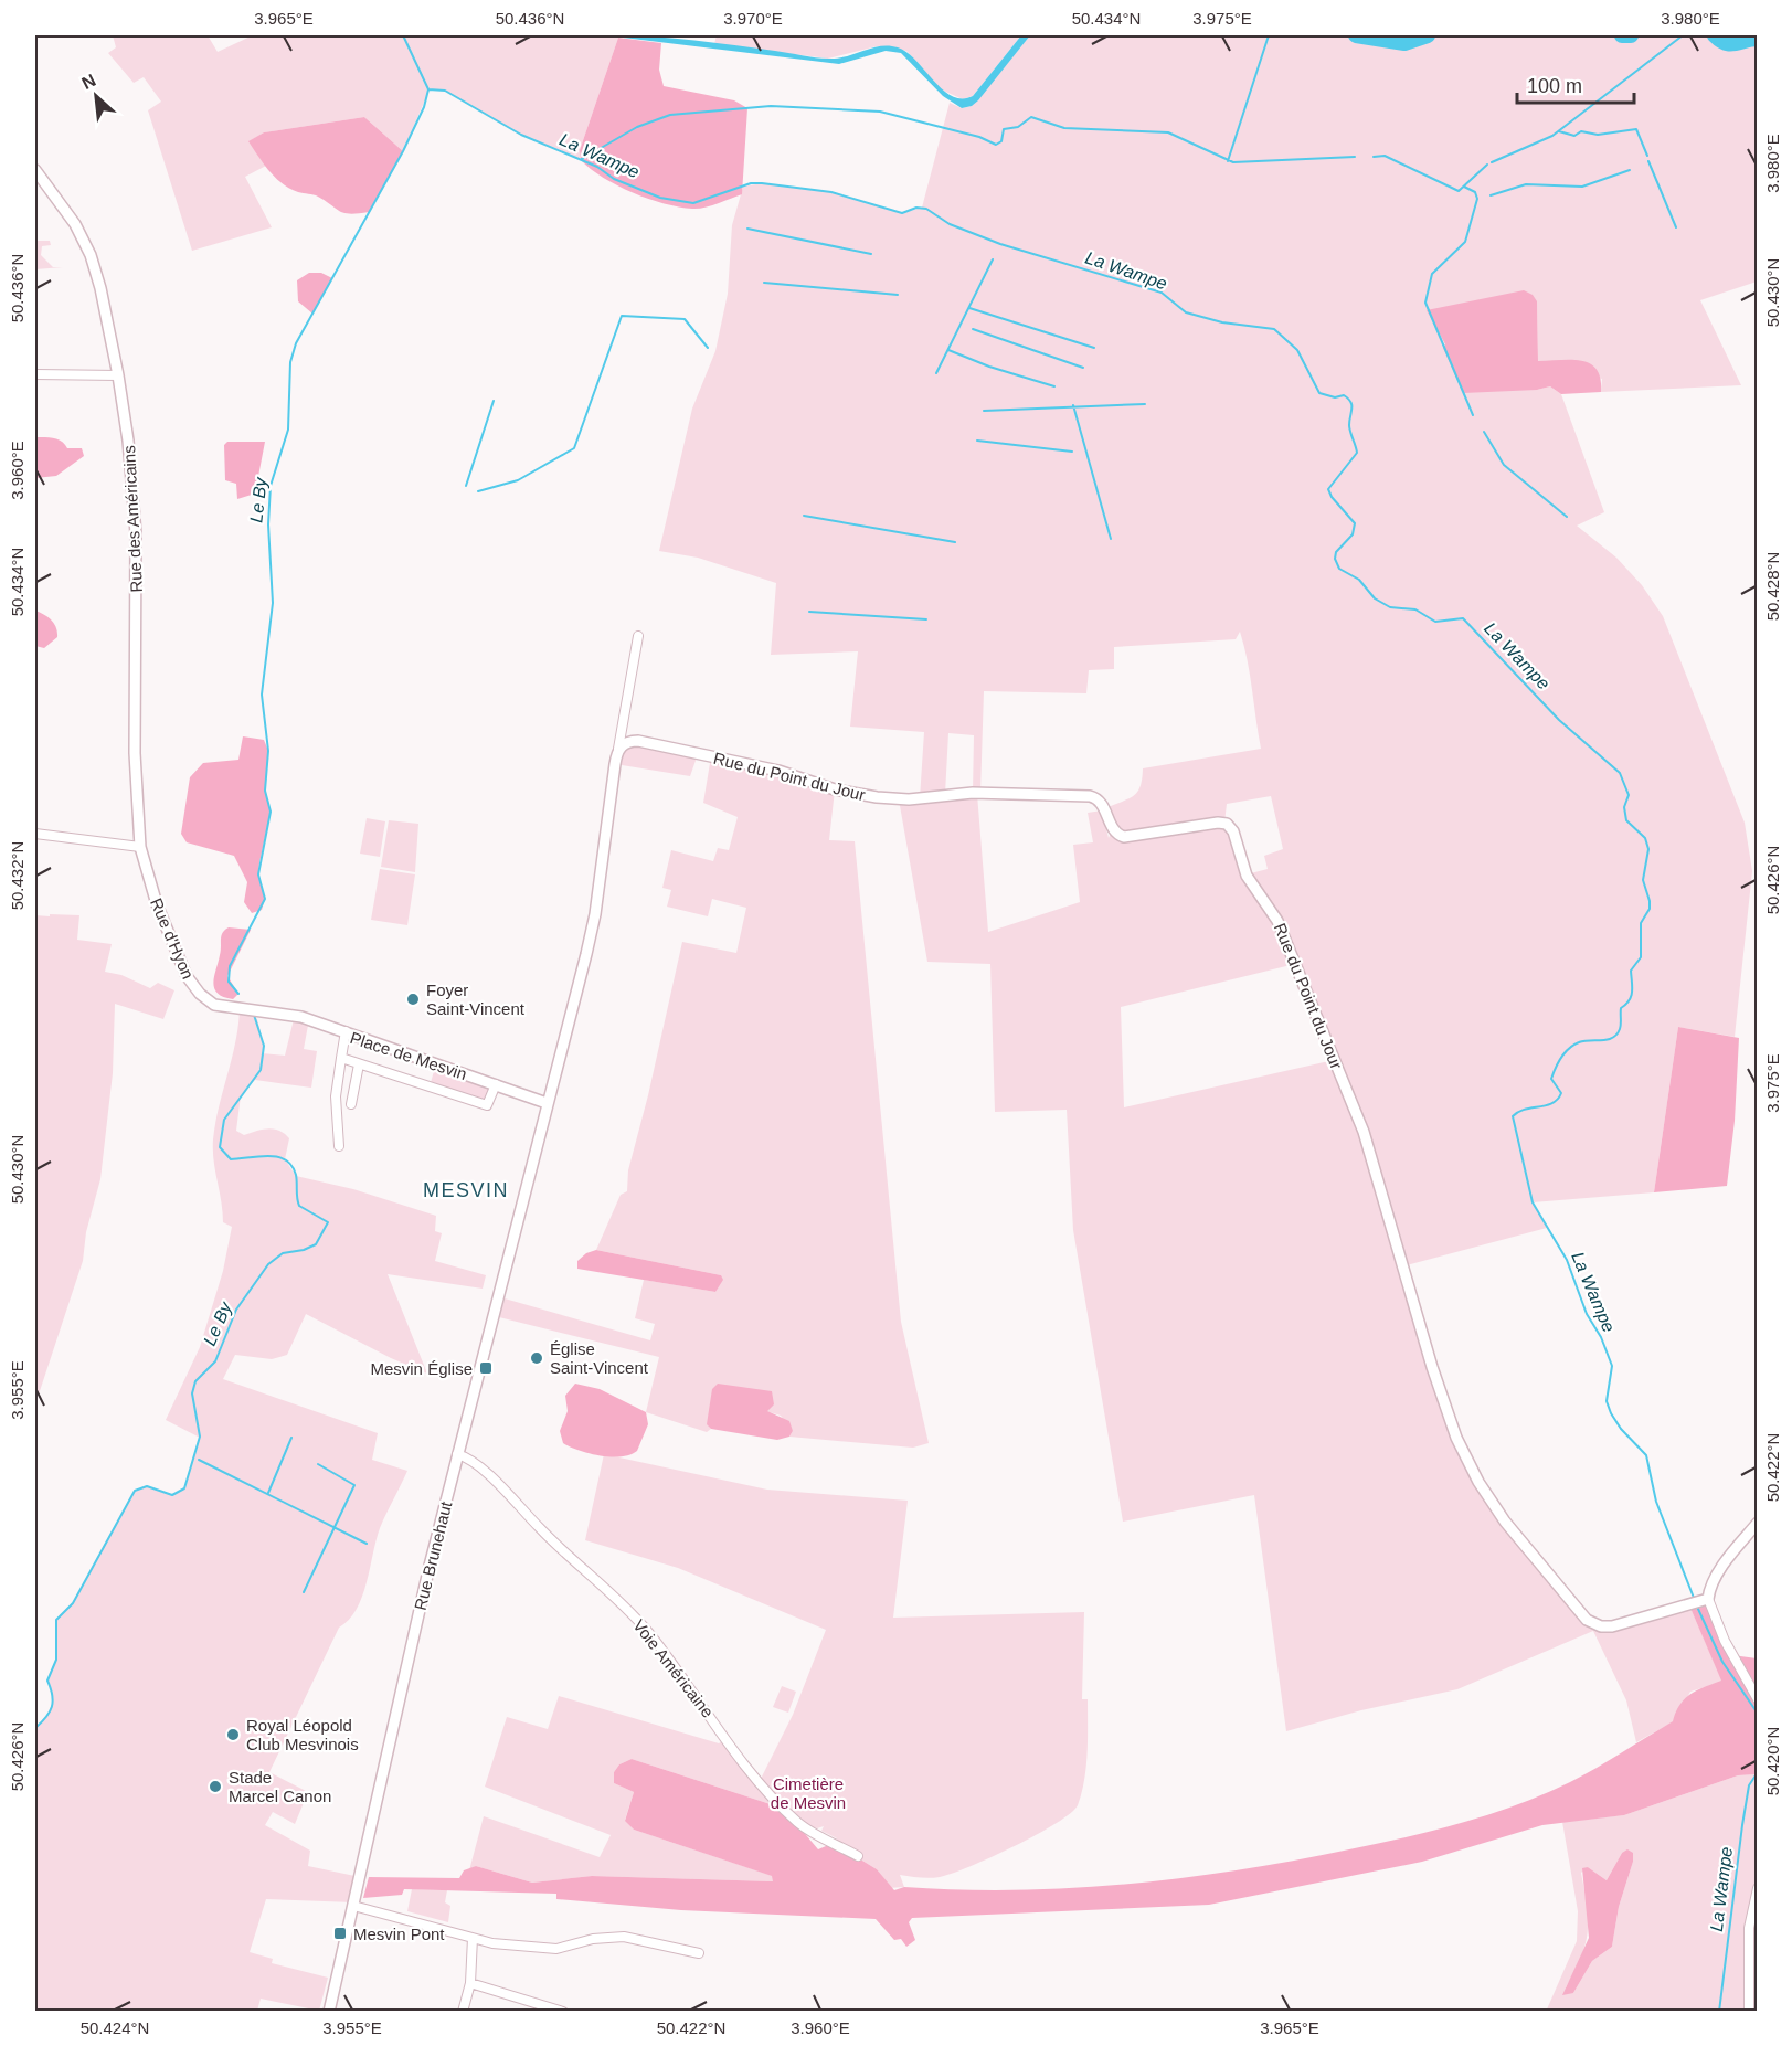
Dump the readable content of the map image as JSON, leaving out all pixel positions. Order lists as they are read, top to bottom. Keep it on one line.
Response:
{"streets":{"street":["Rue des Américains","Rue du Point du Jour","Rue d'Hyon","Place de Mesvin","Rue Brunehaut","Voie Américaine"]},"crossings":[["Rue des Américains","Rue d'Hyon"],["Rue d'Hyon","Place de Mesvin"],["Place de Mesvin","Rue Brunehaut"],["Rue Brunehaut","Voie Américaine"]],"districts":["MESVIN"],"water":["La Wampe","Le By"],"parks":["Cimetière de Mesvin"],"places":{"other":["Foyer Saint-Vincent","Église Saint-Vincent","Royal Léopold Club Mesvinois","Stade Marcel Canon"],"transit":["Mesvin Église","Mesvin Pont"]},"scale_bar":"100 m","north":"top left","coordinates":["3.965°E","50.436°N","3.970°E","50.434°N","3.975°E","3.980°E","50.430°N","3.960°E","50.428°N","50.432°N","50.426°N","3.955°E","50.422°N","50.420°N","50.424°N"]}
